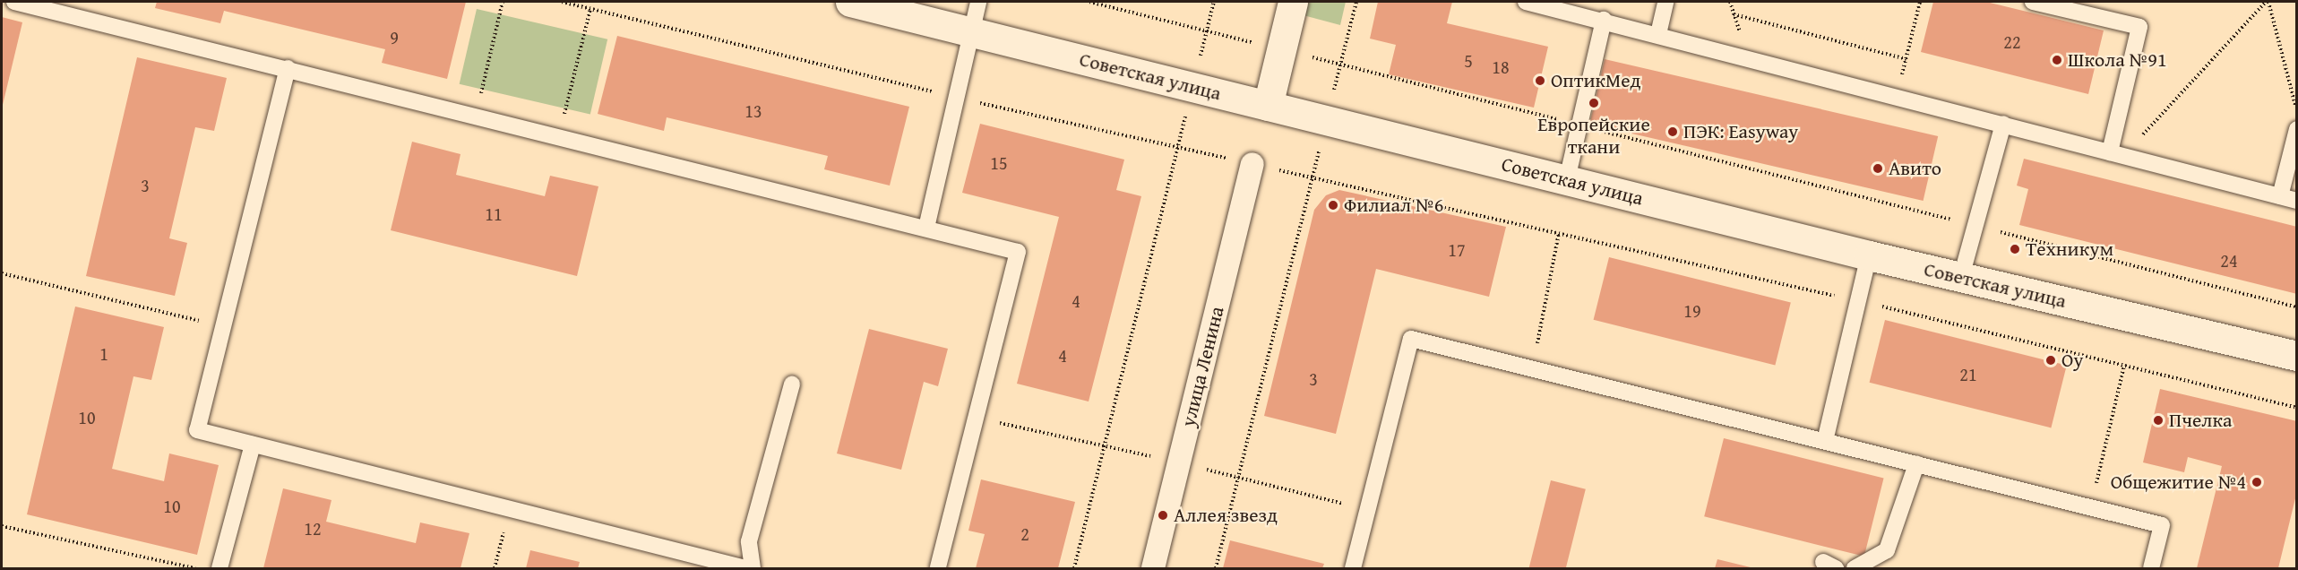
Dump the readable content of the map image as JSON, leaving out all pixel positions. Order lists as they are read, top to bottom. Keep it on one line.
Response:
{"streets":{"main road":["Советская улица"],"street":["улица Ленина"]},"places":["Школа №91","ОптикМед","Европейские ткани","ПЭК: Easyway","Авито","Филиал №6","Техникум","Оу","Пчелка","Общежитие №4","Аллея звезд"],"house_numbers":["9","22","5","18","13","15","3","11","17","24","4","19","1","4","21","3","10","10","12","2"]}
